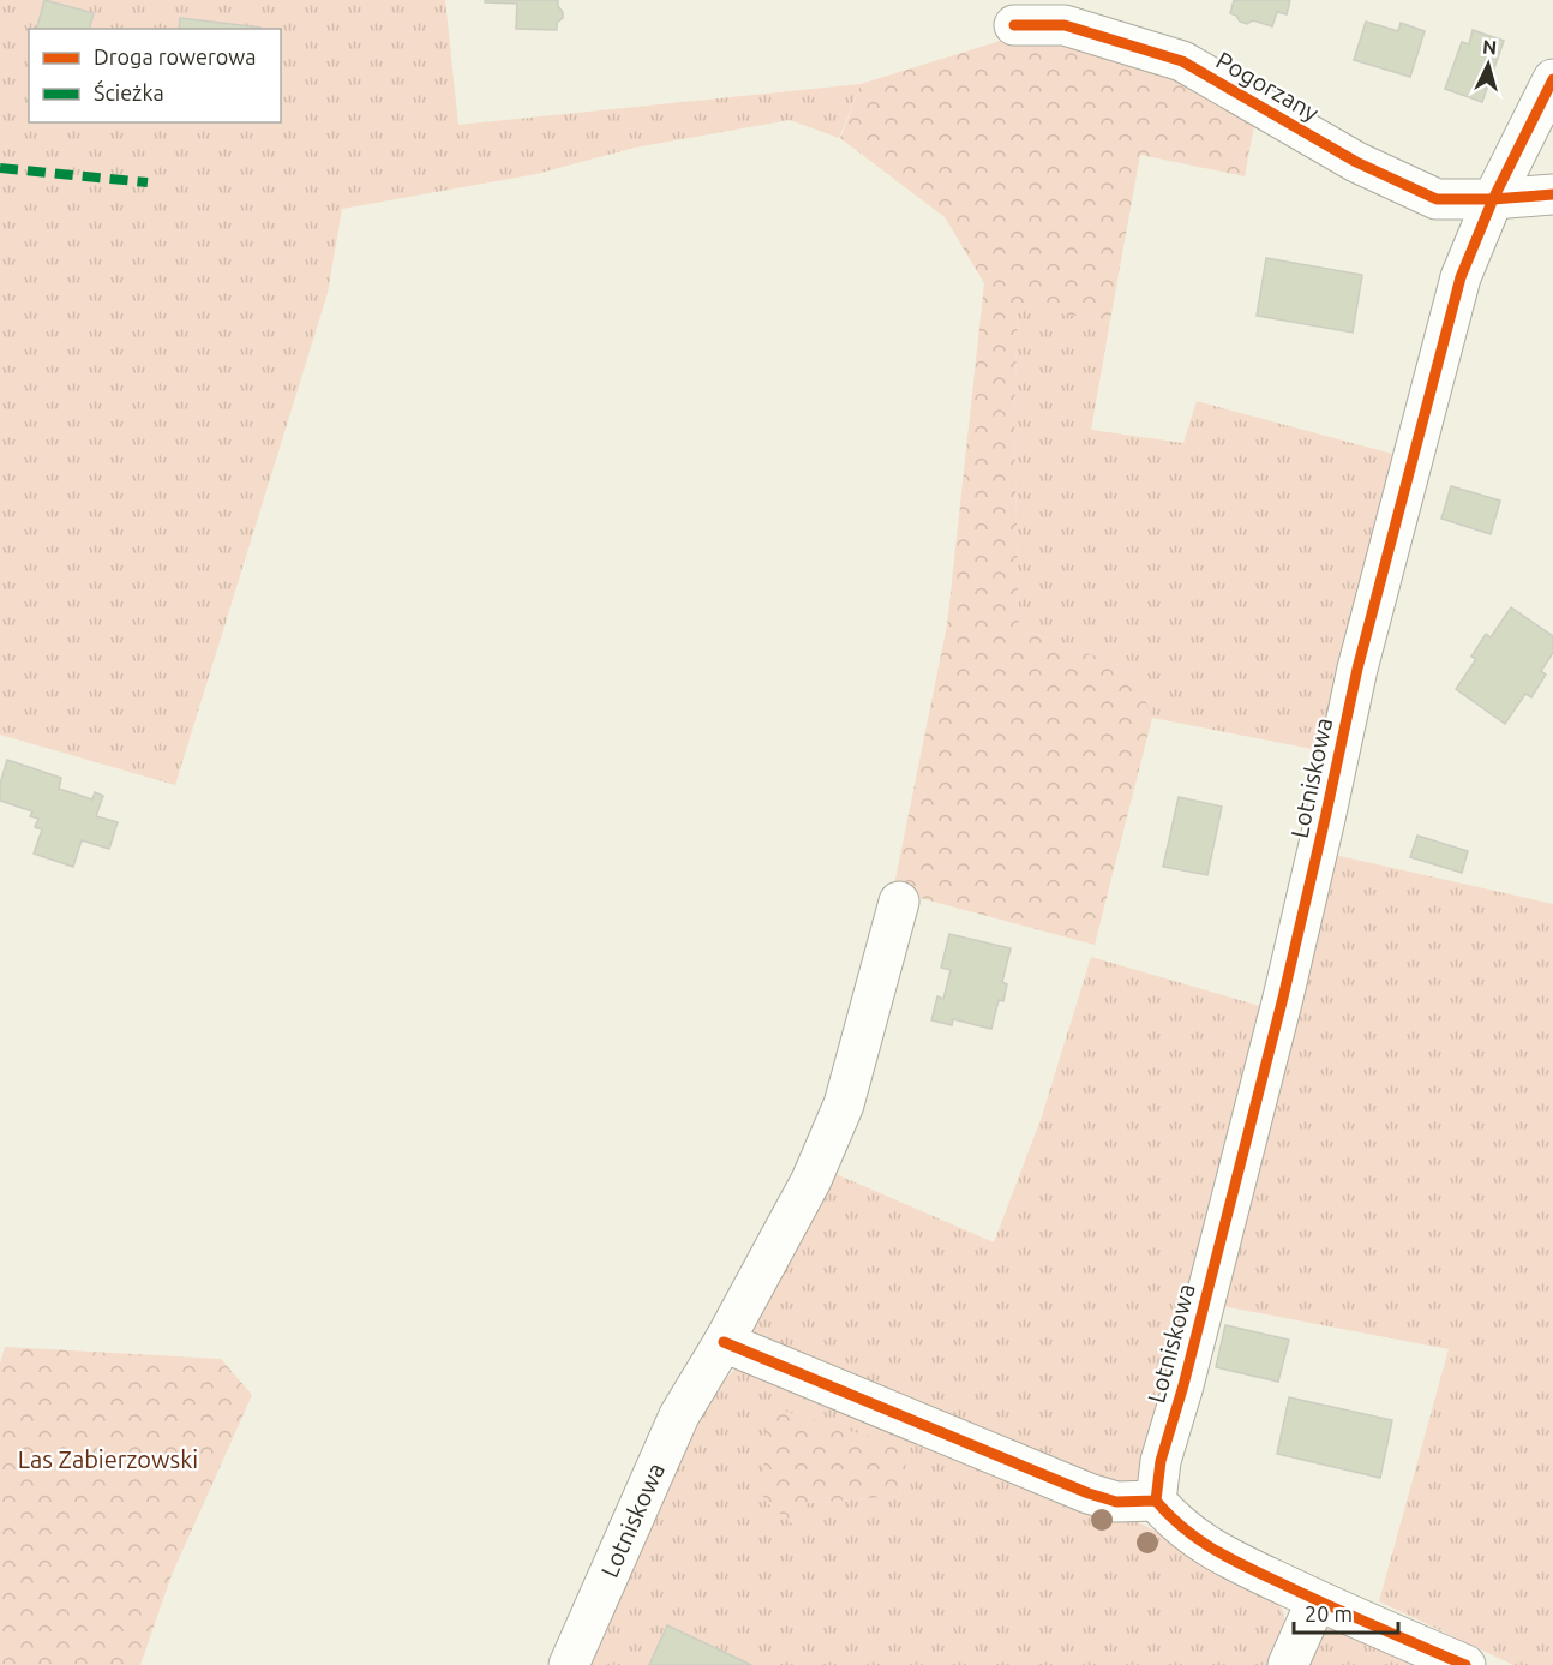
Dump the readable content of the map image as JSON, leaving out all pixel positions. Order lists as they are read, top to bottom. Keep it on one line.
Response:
{"streets":{"street":["Pogorzany","Lotniskowa"]},"crossings":[["Pogorzany","Lotniskowa"]],"parks":["Las Zabierzowski"],"legend":["Droga rowerowa","Ścieżka"],"scale_bar":"20 m","north":"top"}
